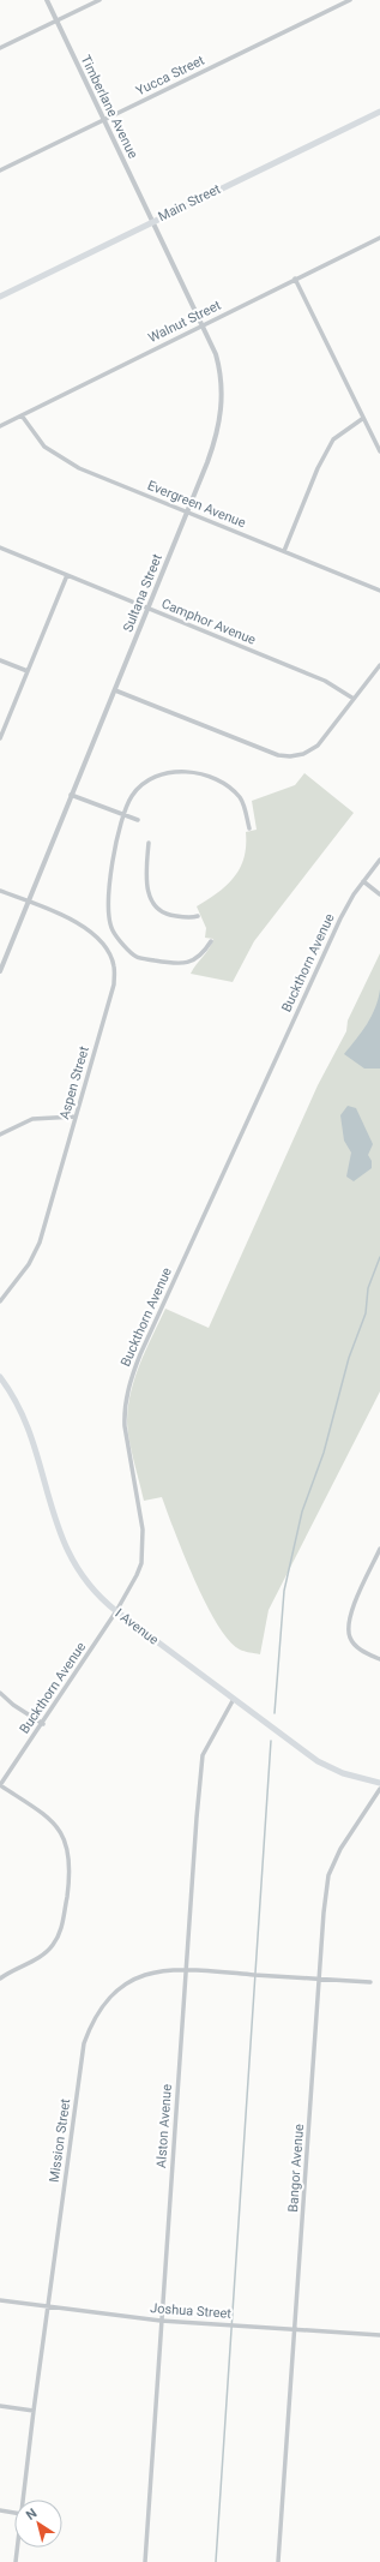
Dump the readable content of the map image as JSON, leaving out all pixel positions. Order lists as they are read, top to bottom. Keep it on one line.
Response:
{"streets":{"main road":["Main Street","I Avenue"],"street":["Yucca Street","Timberlane Avenue","Walnut Street","Evergreen Avenue","Sultana Street","Camphor Avenue","Buckthorn Avenue","Aspen Street","Alston Avenue","Mission Street","Bangor Avenue","Joshua Street"]},"crossings":[["Yucca Street","Timberlane Avenue"],["Timberlane Avenue","Main Street"],["Timberlane Avenue","Sultana Street"],["Main Street","Sultana Street"],["Walnut Street","Evergreen Avenue"],["Walnut Street","Sultana Street"],["Evergreen Avenue","Sultana Street"],["Sultana Street","Camphor Avenue"],["Sultana Street","Aspen Street"],["Buckthorn Avenue","I Avenue"],["I Avenue","Alston Avenue"],["Alston Avenue","Mission Street"],["Alston Avenue","Joshua Street"],["Mission Street","Bangor Avenue"],["Mission Street","Joshua Street"],["Bangor Avenue","Joshua Street"]],"north":"top left"}
